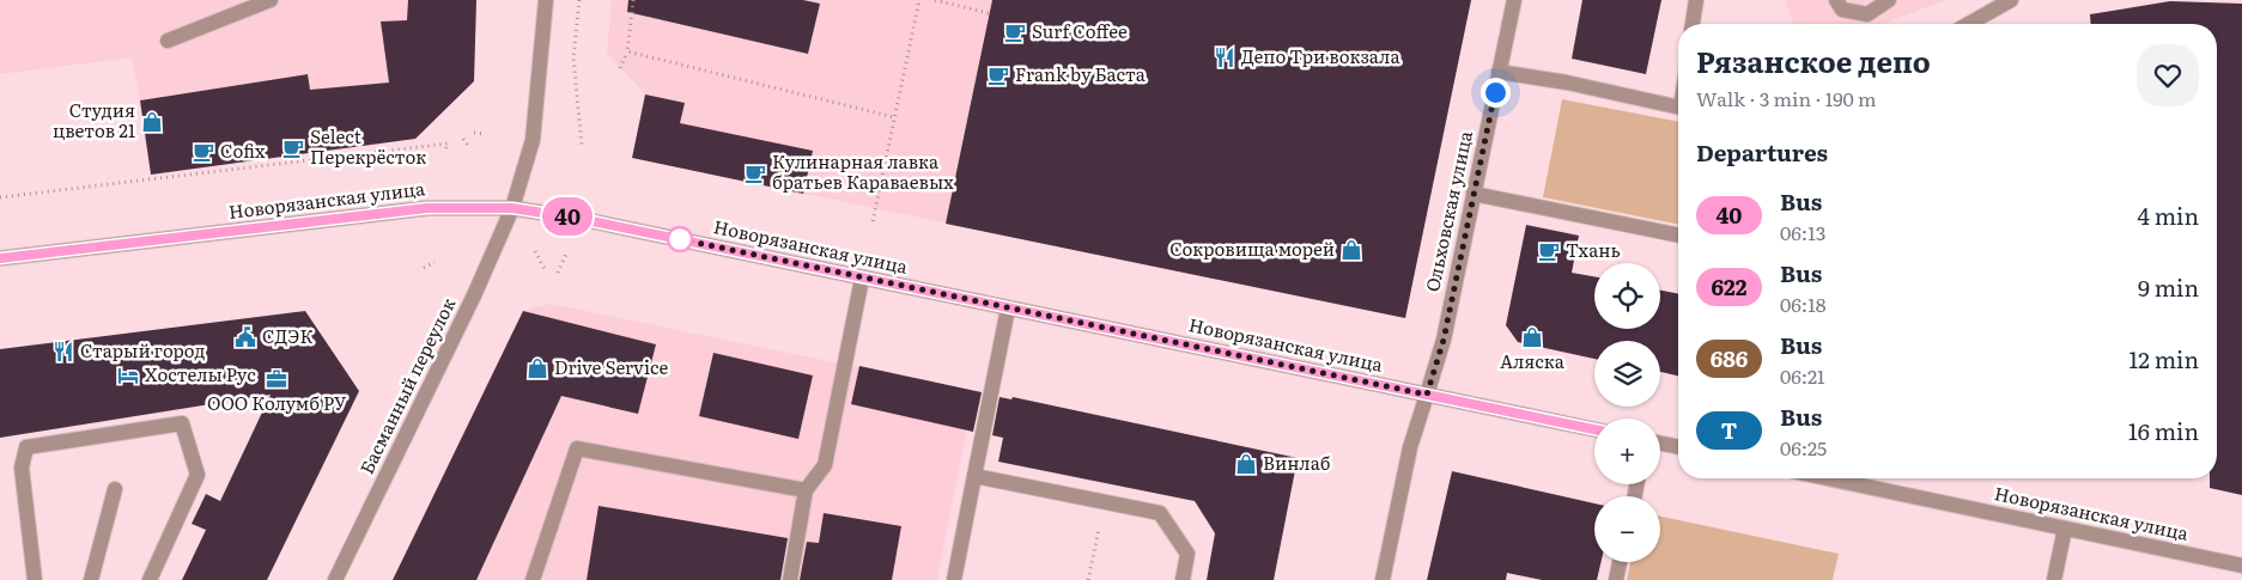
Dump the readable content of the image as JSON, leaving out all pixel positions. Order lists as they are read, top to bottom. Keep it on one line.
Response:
{"streets":{"street":["Новорязанская улица","Ольховская улица","Басманный переулок"]},"crossings":[["Новорязанская улица","Ольховская улица"],["Новорязанская улица","Басманный переулок"]],"places":{"cafe":["Surf Coffee","Frank by Баста","Select Перекрёсток","Cofix","Кулинарная лавка братьев Караваевых","Тхань"],"restaurant":["Депо Три вокзала","Старый город"],"shop":["Студия цветов 21","Сокровища морей","Аляска","Drive Service","Винлаб"],"public building":["СДЭК"],"hotel":["Хостелы Рус"],"office":["ООО Колумб РУ"]},"lines":["bus line 40"],"page":{"on_map":"40","heading":[["Рязанское депо","Walk · 3 min · 190 m"],"Departures"],"list":[{"mark":"40","name":"Bus","note":"06:13","value":"4 min"},{"mark":"622","name":"Bus","note":"06:18","value":"9 min"},{"mark":"686","name":"Bus","note":"06:21","value":"12 min"},{"mark":"Т","name":"Bus","note":"06:25","value":"16 min"}],"map_buttons":["+","−"]}}
